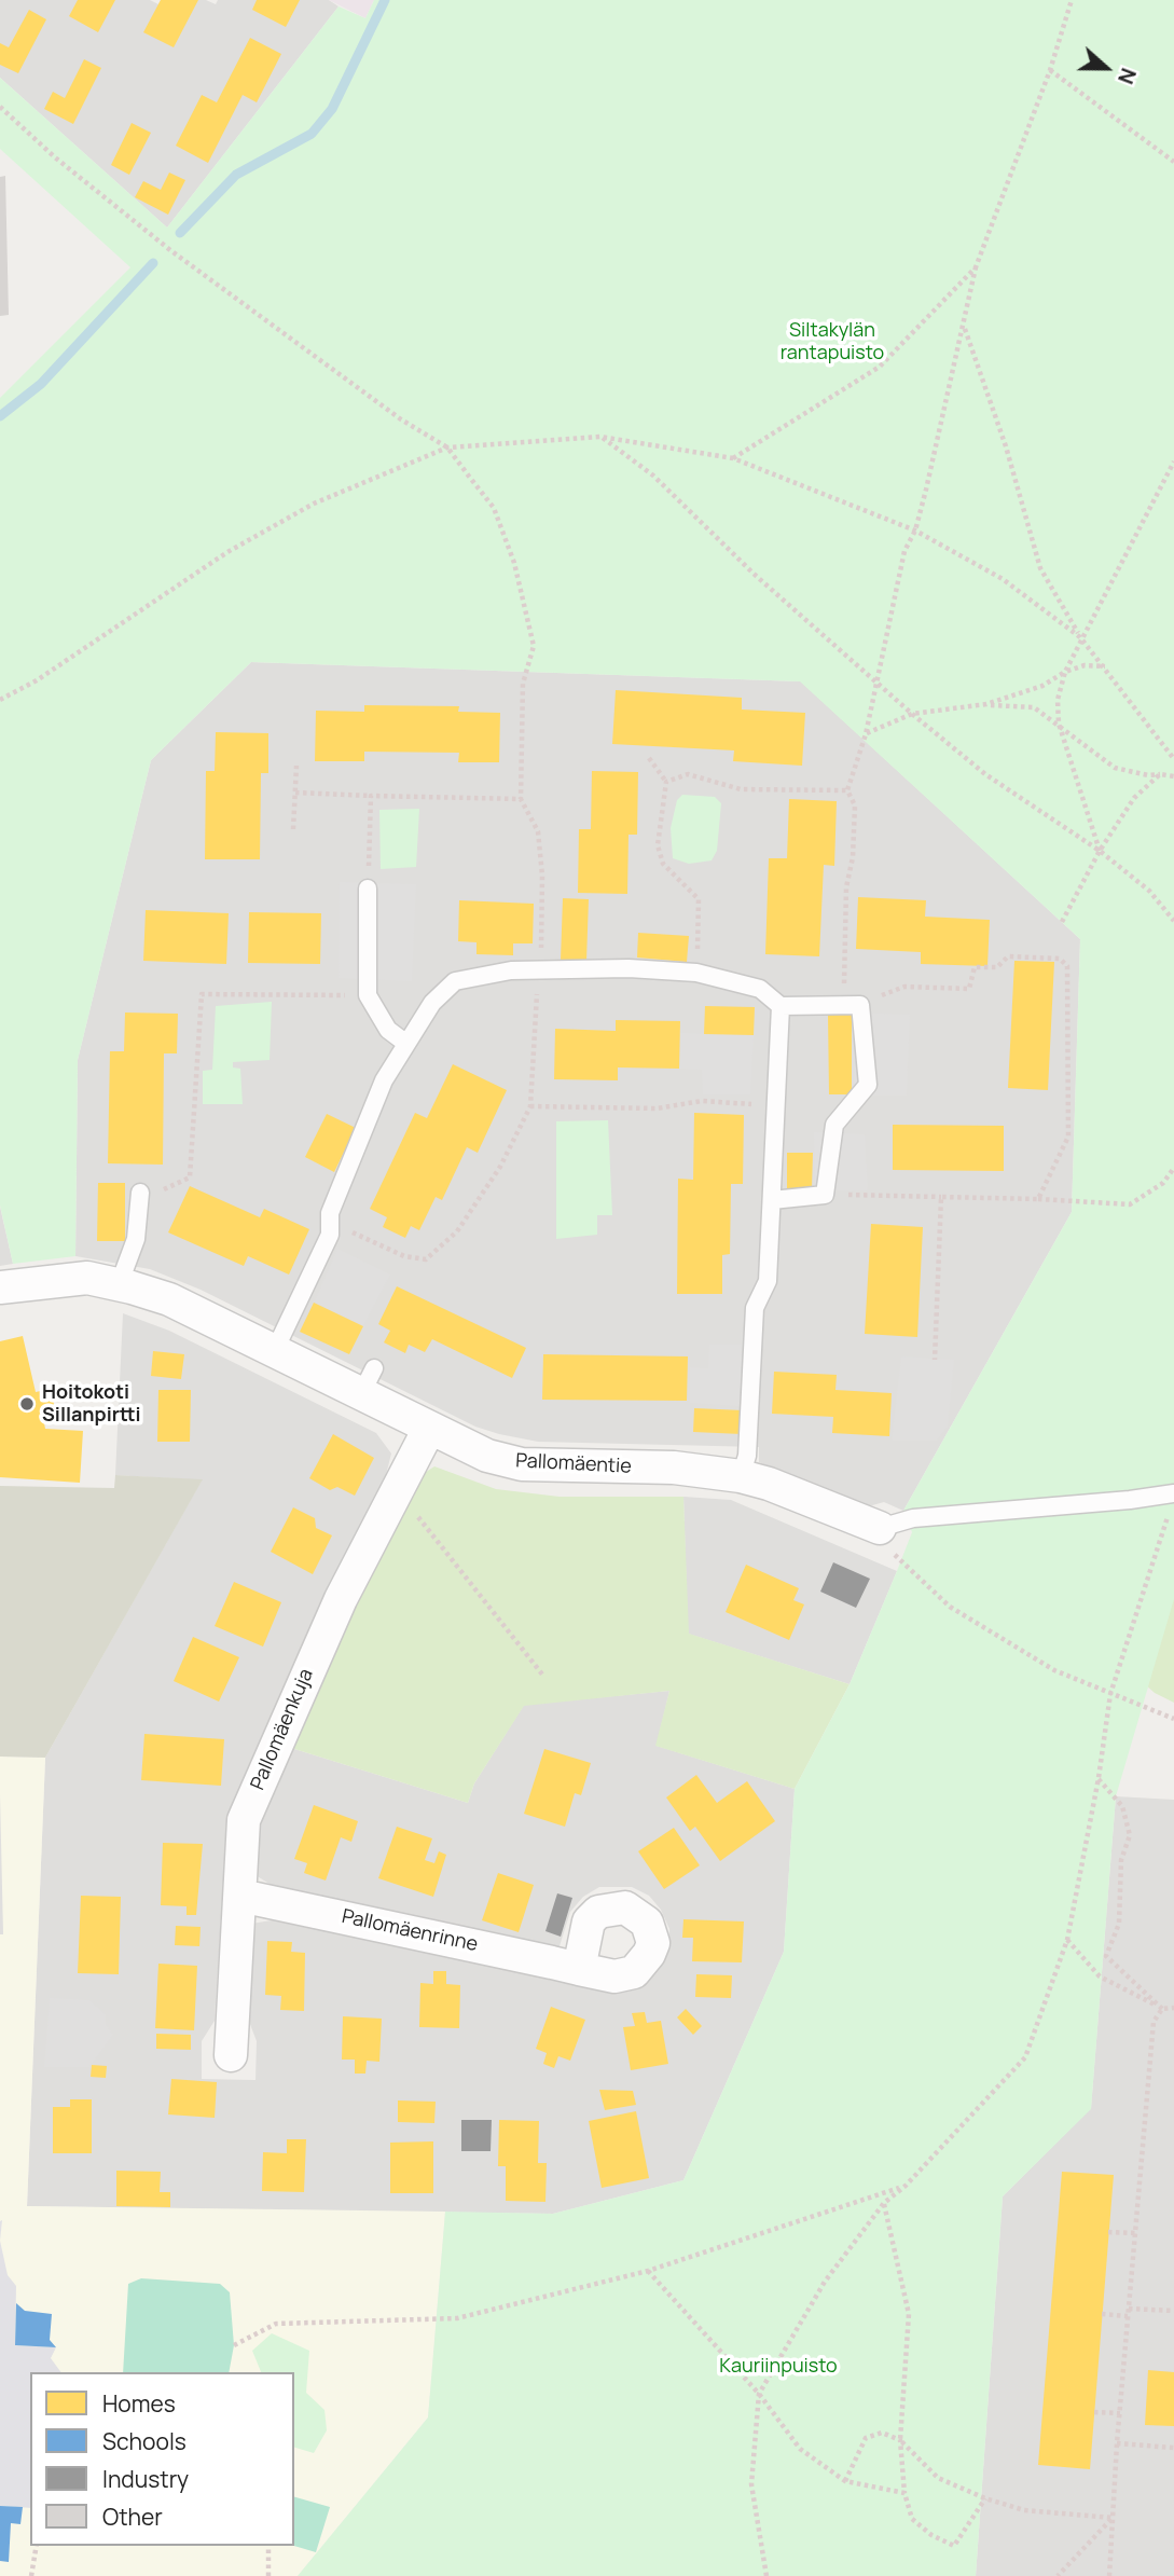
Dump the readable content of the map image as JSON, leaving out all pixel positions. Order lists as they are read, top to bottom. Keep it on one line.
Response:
{"streets":{"street":["Pallomäentie","Pallomäenkuja","Pallomäenrinne"]},"crossings":[["Pallomäentie","Pallomäenkuja"],["Pallomäenkuja","Pallomäenrinne"]],"parks":["Siltakylän rantapuisto","Kauriinpuisto"],"places":["Hoitokoti Sillanpirtti"],"legend":["Homes","Schools","Industry","Other"],"north":"right"}
